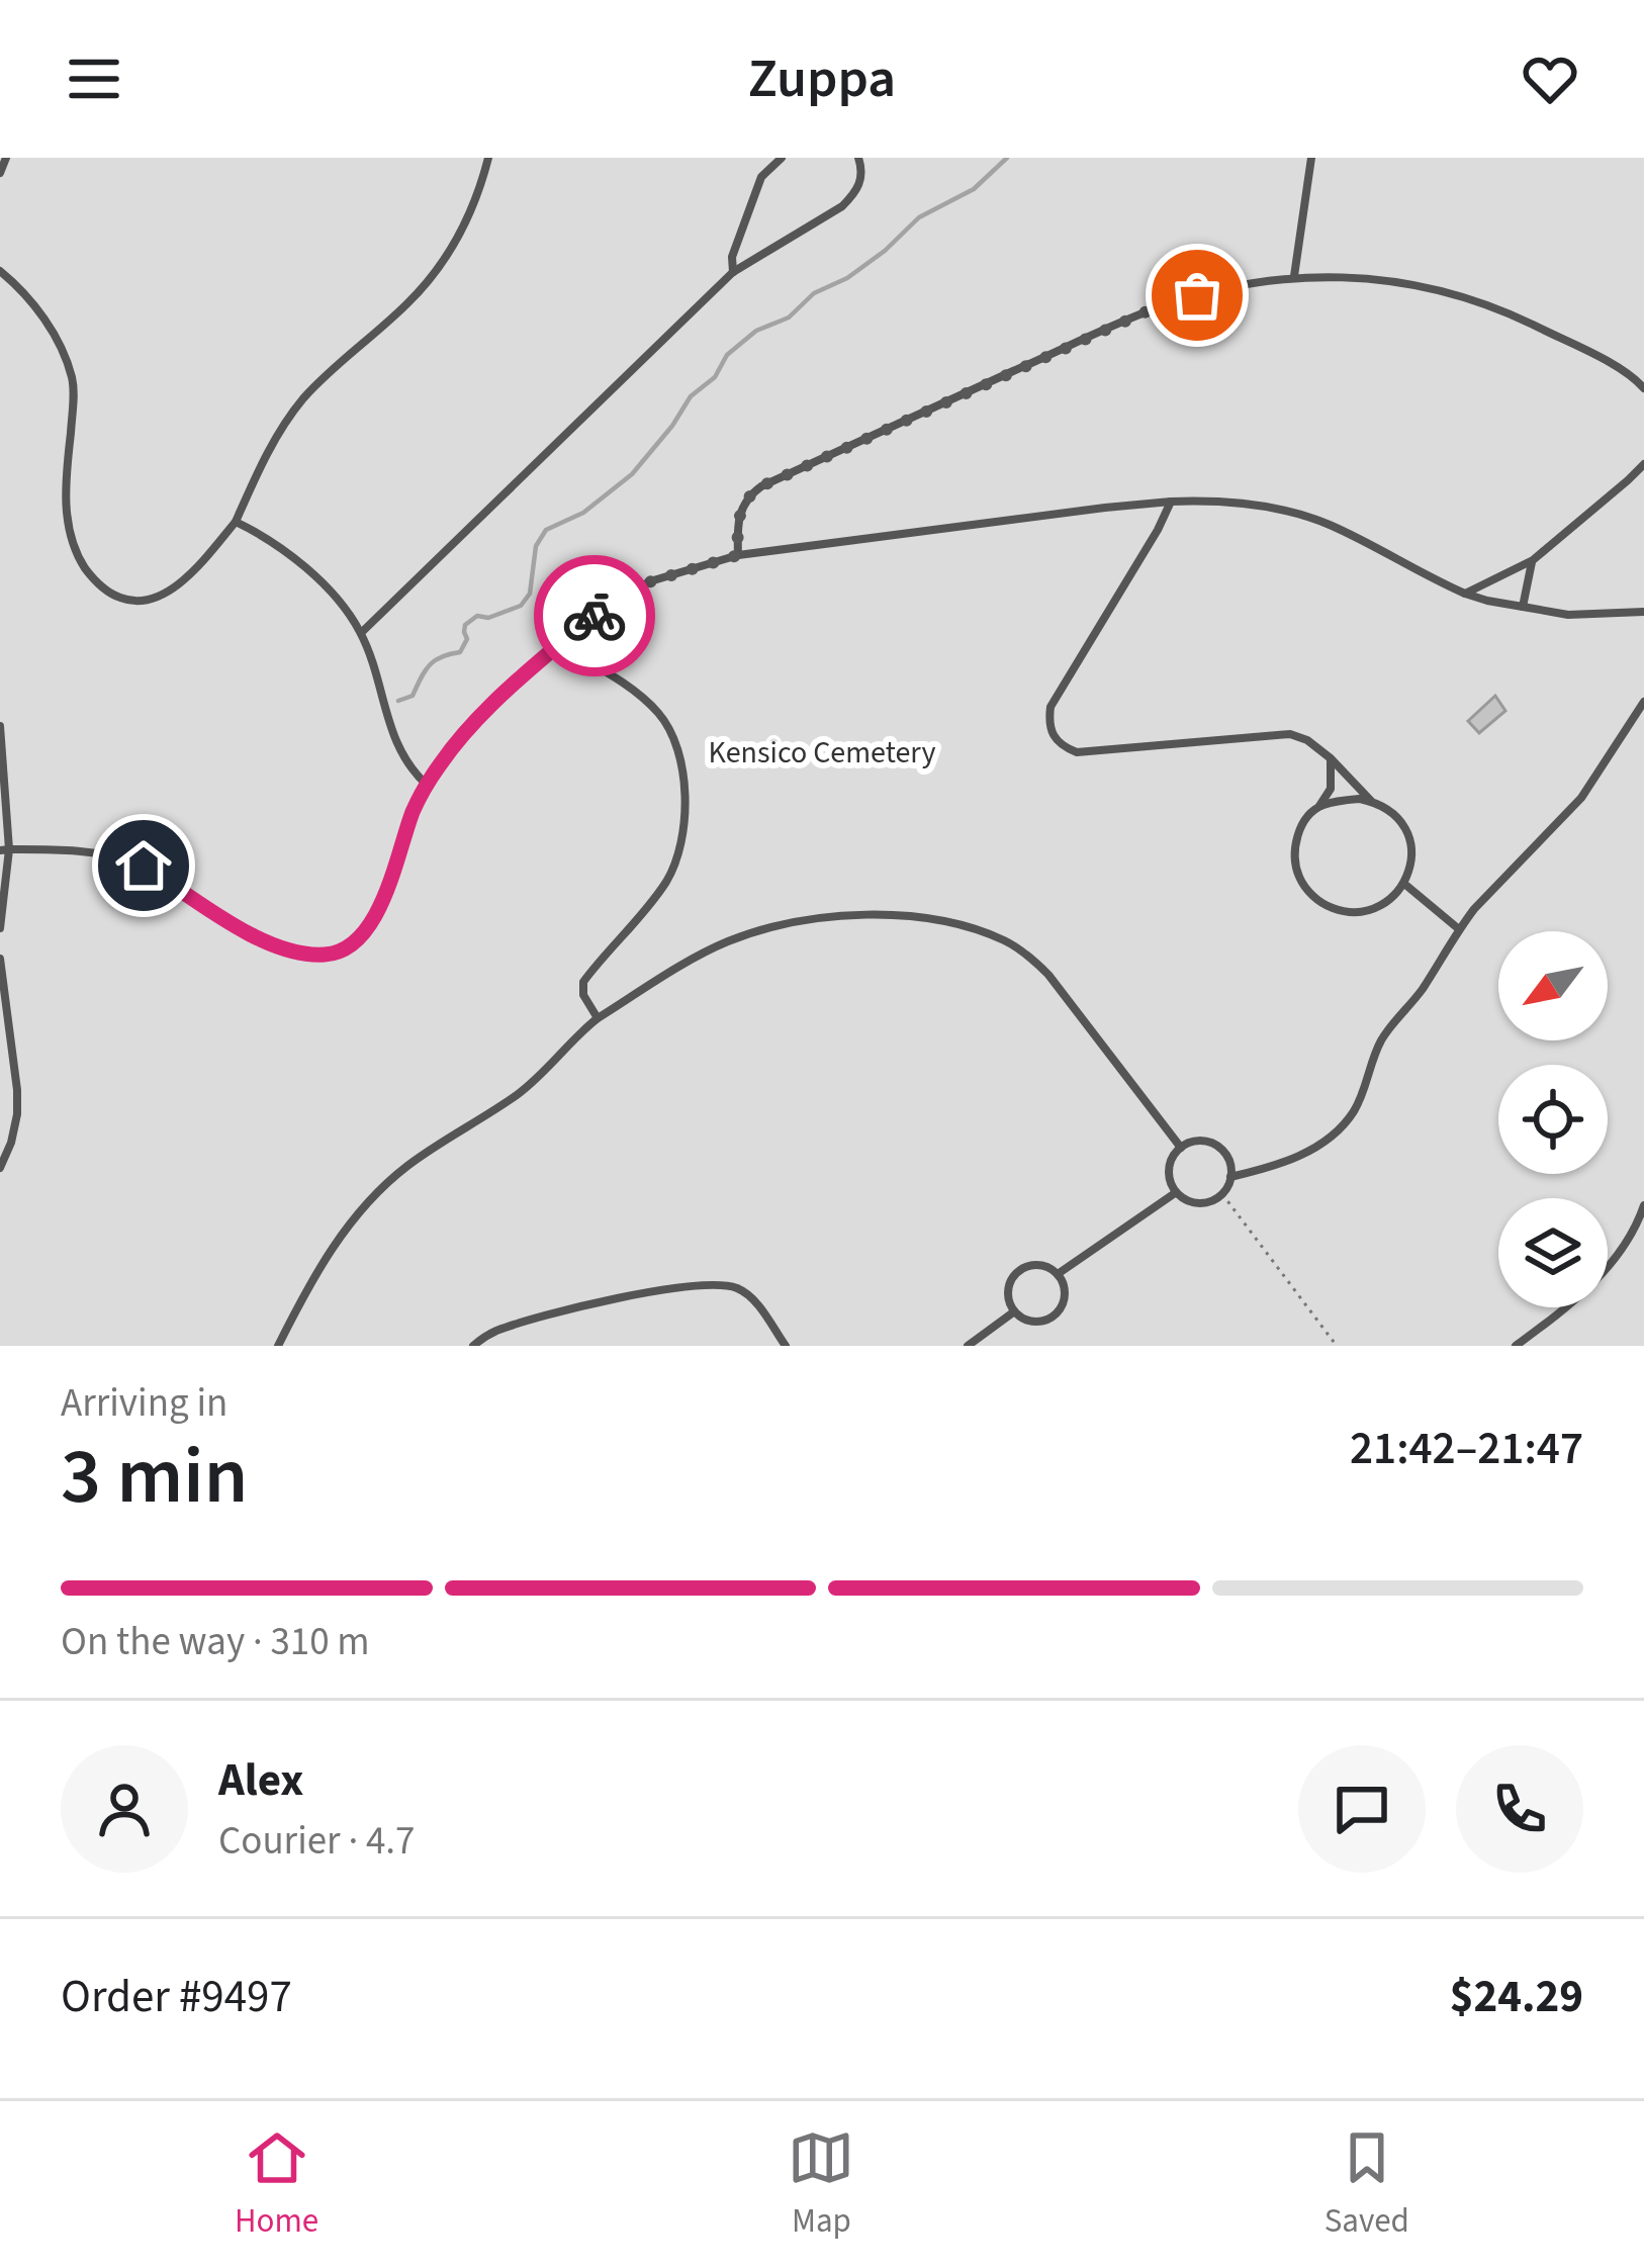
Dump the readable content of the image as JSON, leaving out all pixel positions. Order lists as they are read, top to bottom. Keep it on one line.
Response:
{"parks":["Kensico Cemetery"],"north":"bottom left","page":{"header":"Zuppa","heading":["3 min","Arriving in","21:42–21:47"],"panel":["Alex","Courier · 4.7","Order #9497","$24.29"],"bar":"On the way · 310 m","tabs":["Home","Map","Saved"]}}
